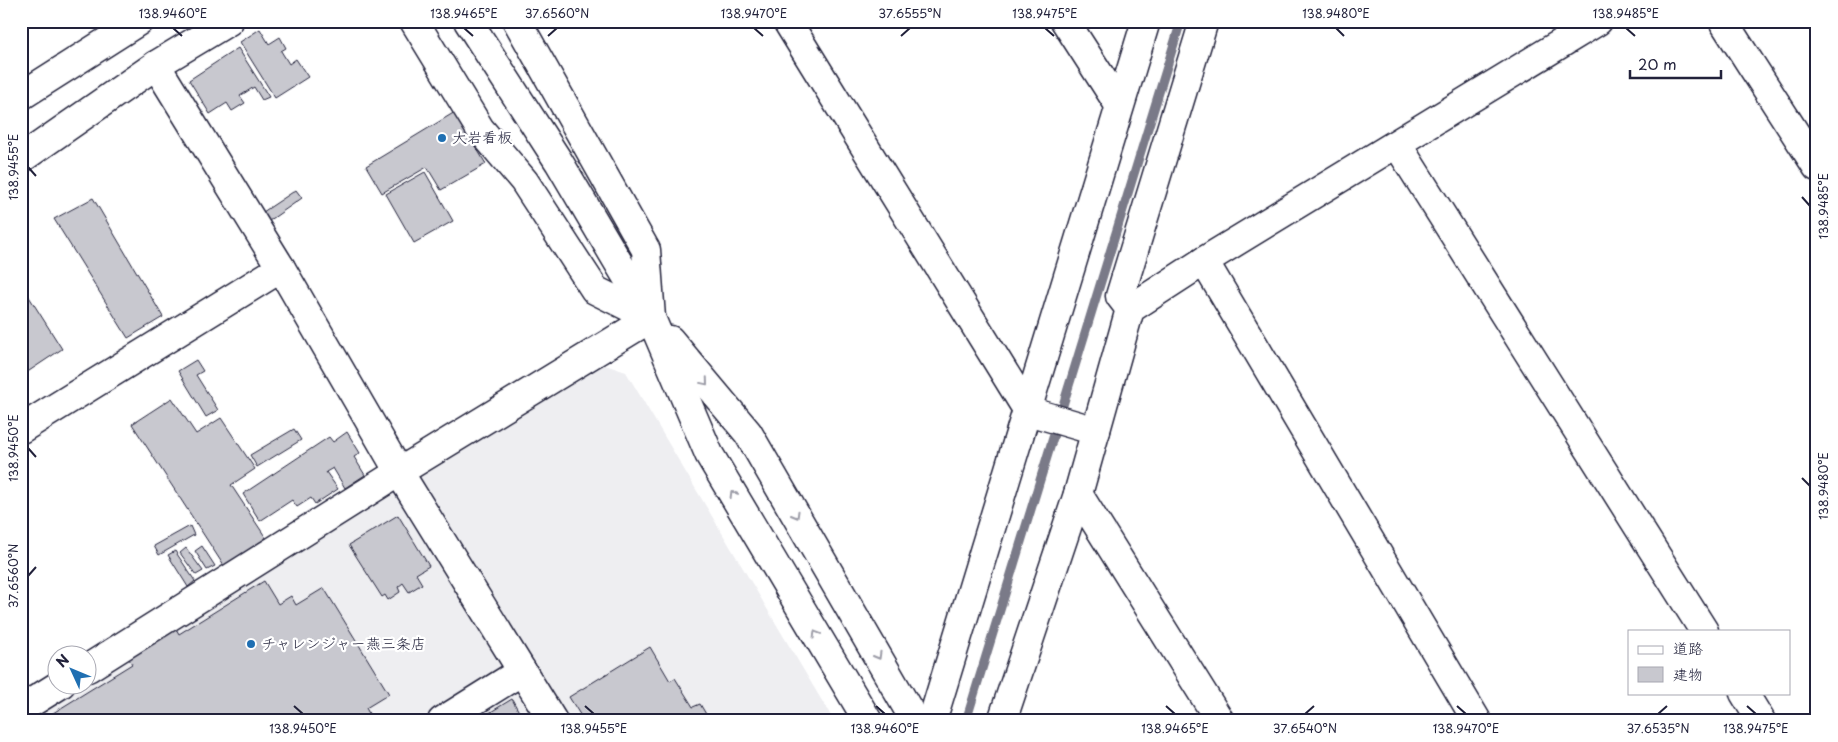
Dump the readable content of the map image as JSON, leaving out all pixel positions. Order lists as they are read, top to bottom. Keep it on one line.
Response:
{"places":["大岩看板","チャレンジャー燕三条店"],"legend":["道路","建物"],"scale_bar":"20 m","north":"top left","coordinates":["138.9460°E","138.9465°E","37.6560°N","138.9470°E","37.6555°N","138.9475°E","138.9480°E","138.9485°E","138.9455°E","138.9450°E","37.6540°N","37.6535°N"]}
